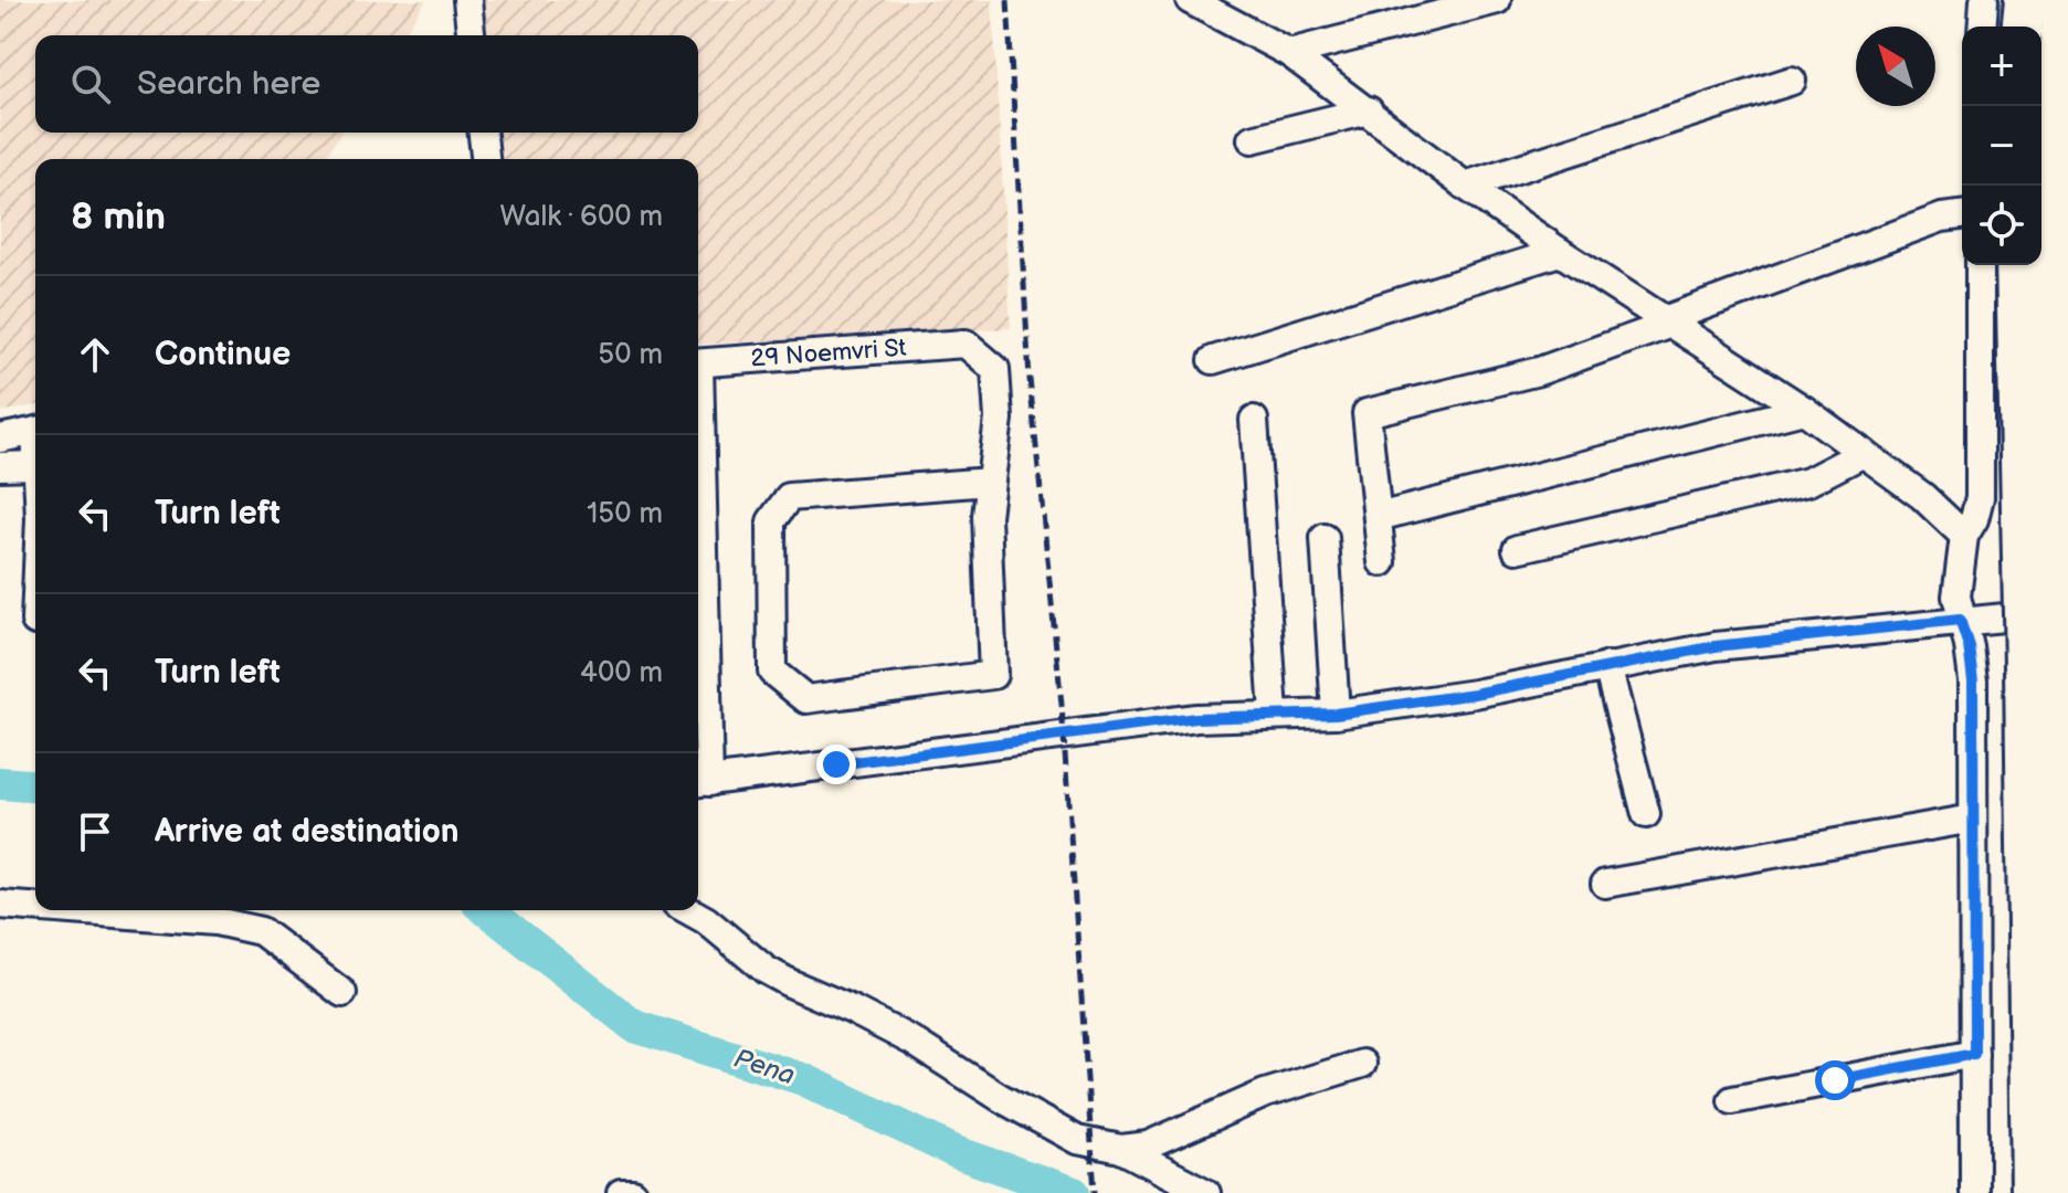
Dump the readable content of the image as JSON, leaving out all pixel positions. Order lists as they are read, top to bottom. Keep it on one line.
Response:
{"streets":{"street":["29 Noemvri St"]},"water":["Pena"],"north":"top left","page":{"map_buttons":["+","−"],"search":"Search here","heading":["8 min","Walk · 600 m"],"list":[["Continue","50 m"],["Turn left","150 m"],["Turn left","400 m"],"Arrive at destination"]}}
